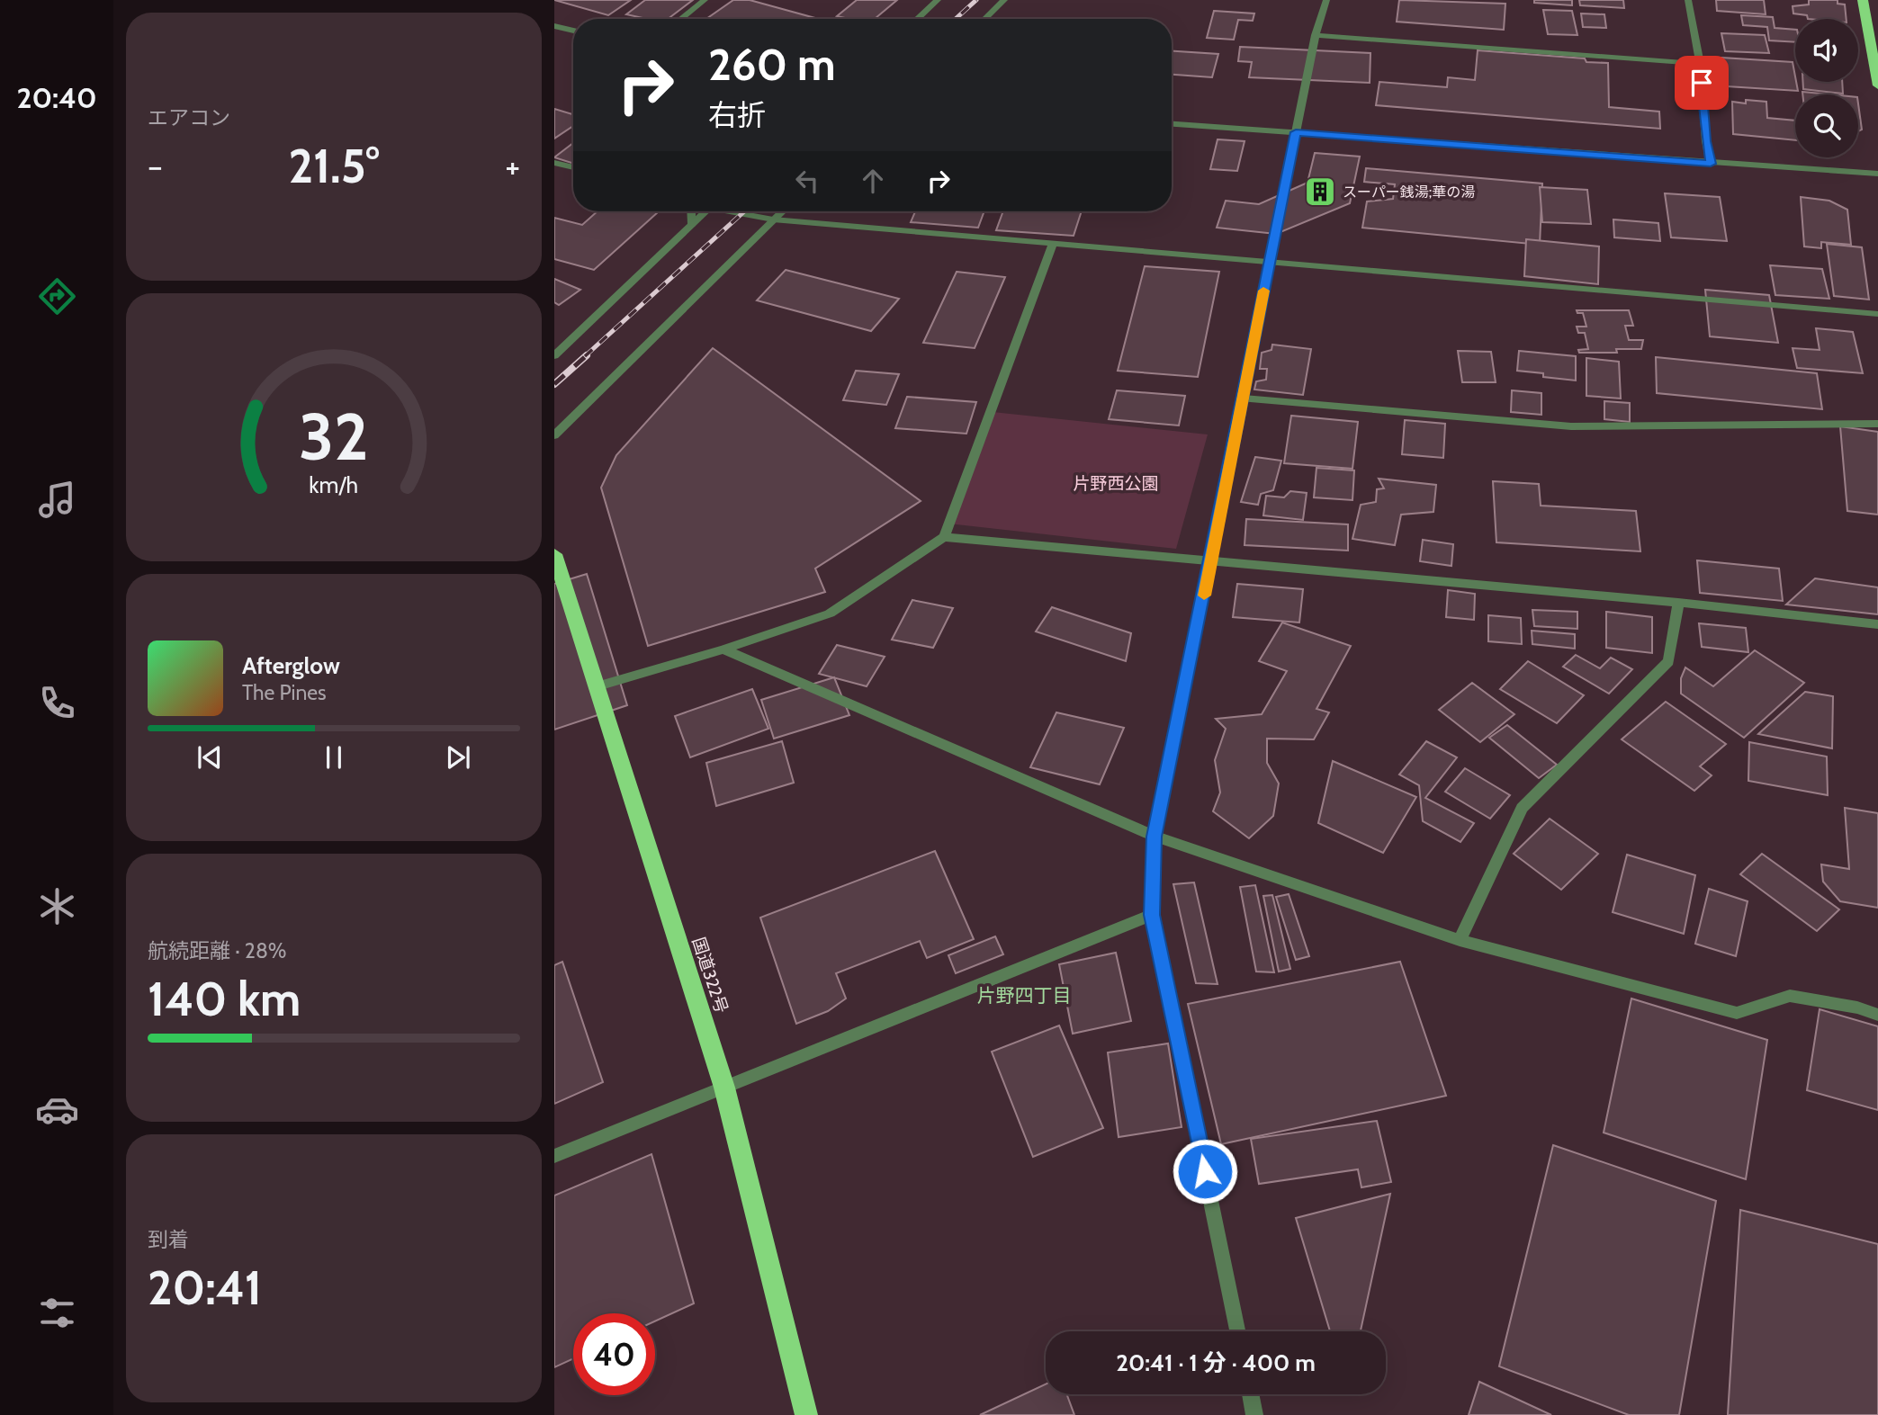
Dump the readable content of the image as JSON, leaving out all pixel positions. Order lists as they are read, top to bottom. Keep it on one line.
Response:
{"streets":{"highway":["国道322号"]},"districts":["片野四丁目"],"parks":["片野西公園"],"places":{"building":["スーパー銭湯;華の湯"]},"page":{"tabs":"20:40","tile":["エアコン",["航続距離 · 28%","140 km"],["到着","20:41"]],"turn":["260 m","右折"],"heat":["−","21.5°","+"],"song":["Afterglow","The Pines"],"limit":"40","trip":"20:41 · 1 分 · 400 m","gauge":["32","km/h"]}}
